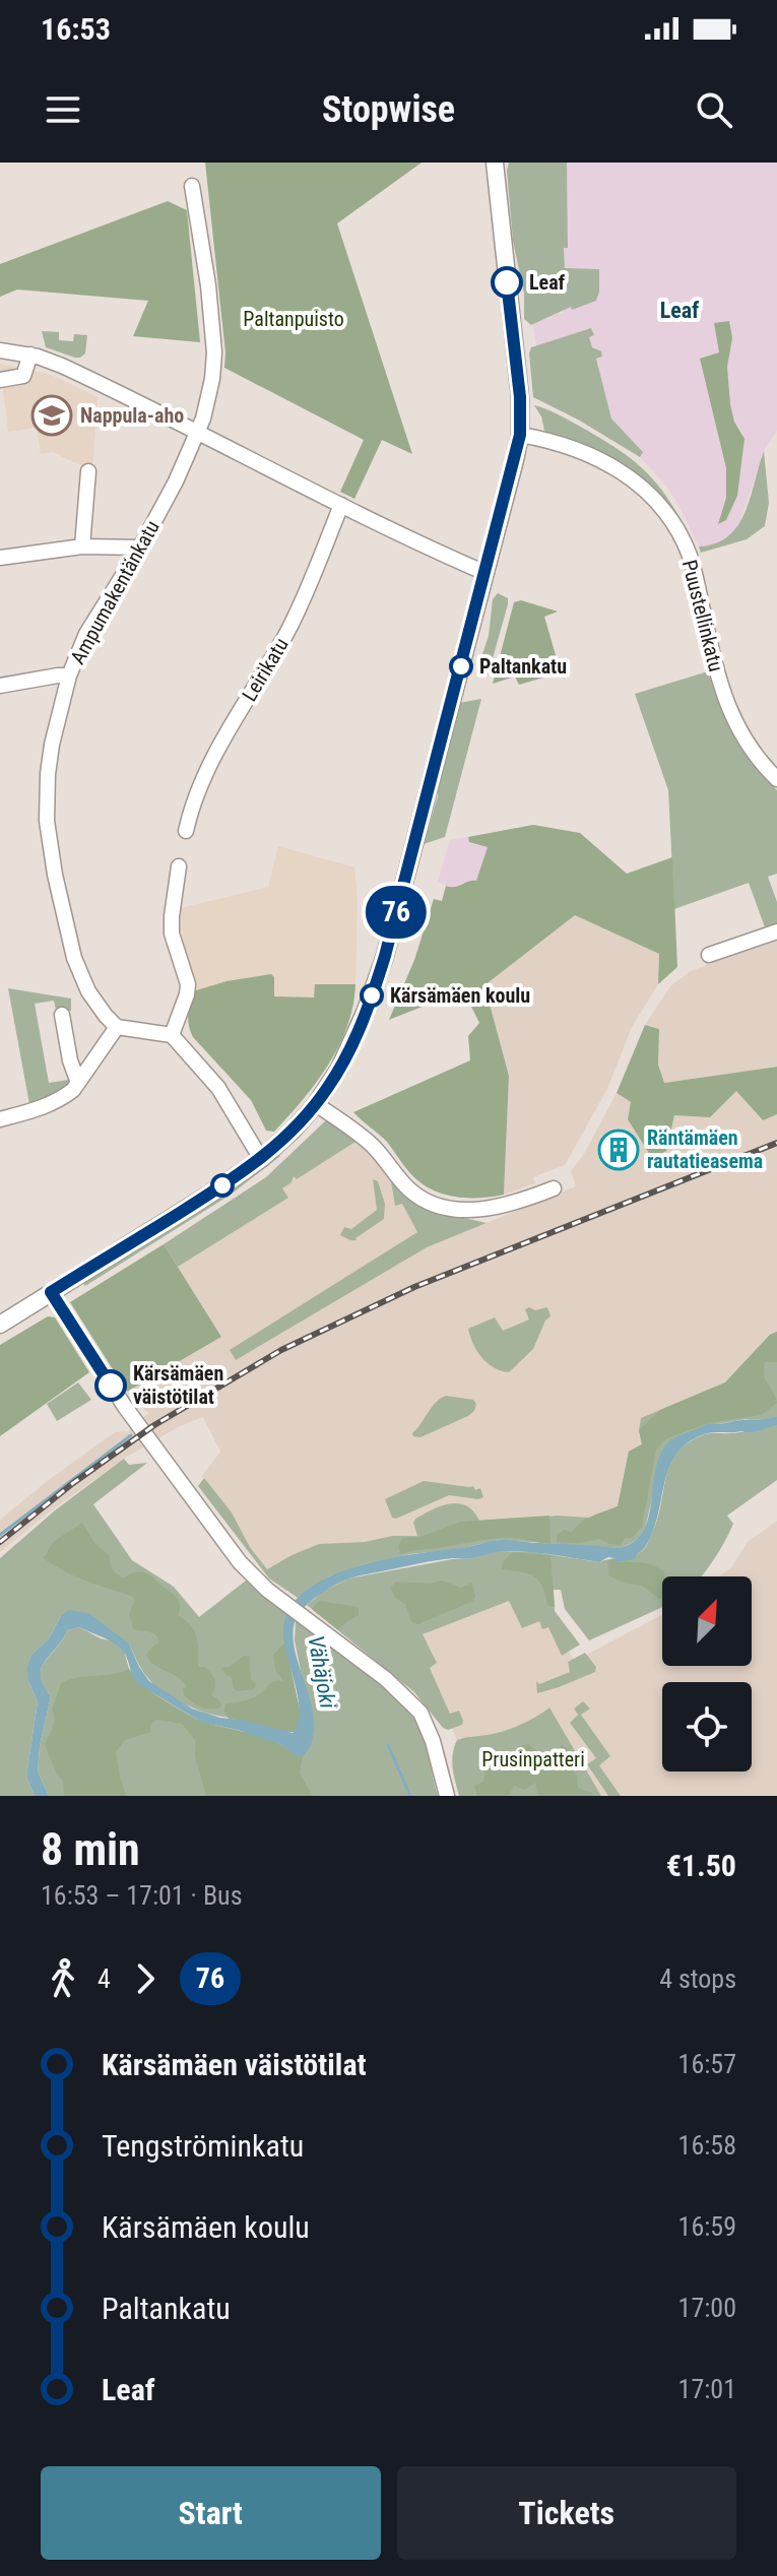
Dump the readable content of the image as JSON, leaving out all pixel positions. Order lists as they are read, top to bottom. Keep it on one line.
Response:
{"streets":{"street":["Ampumakentänkatu","Puustellinkatu","Leirikatu"]},"districts":["Leaf"],"water":["Vähäjoki"],"parks":["Paltanpuisto","Prusinpatteri"],"places":{"other":["Leaf","Paltankatu","Kärsämäen koulu","Kärsämäen väistötilat"],"school or university":["Nappula-aho"],"building":["Räntämäen rautatieasema"]},"lines":["bus line 76"],"north":"top right","page":{"status":"16:53","header":"Stopwise","on_map":"76","heading":["8 min","16:53 – 17:01 · Bus","€1.50"],"legs":["4","76","4 stops"],"list":[{"name":"Kärsämäen väistötilat","value":"16:57"},{"name":"Tengströminkatu","value":"16:58"},{"name":"Kärsämäen koulu","value":"16:59"},{"name":"Paltankatu","value":"17:00"},{"name":"Leaf","value":"17:01"}],"buttons":["Start","Tickets"]}}
